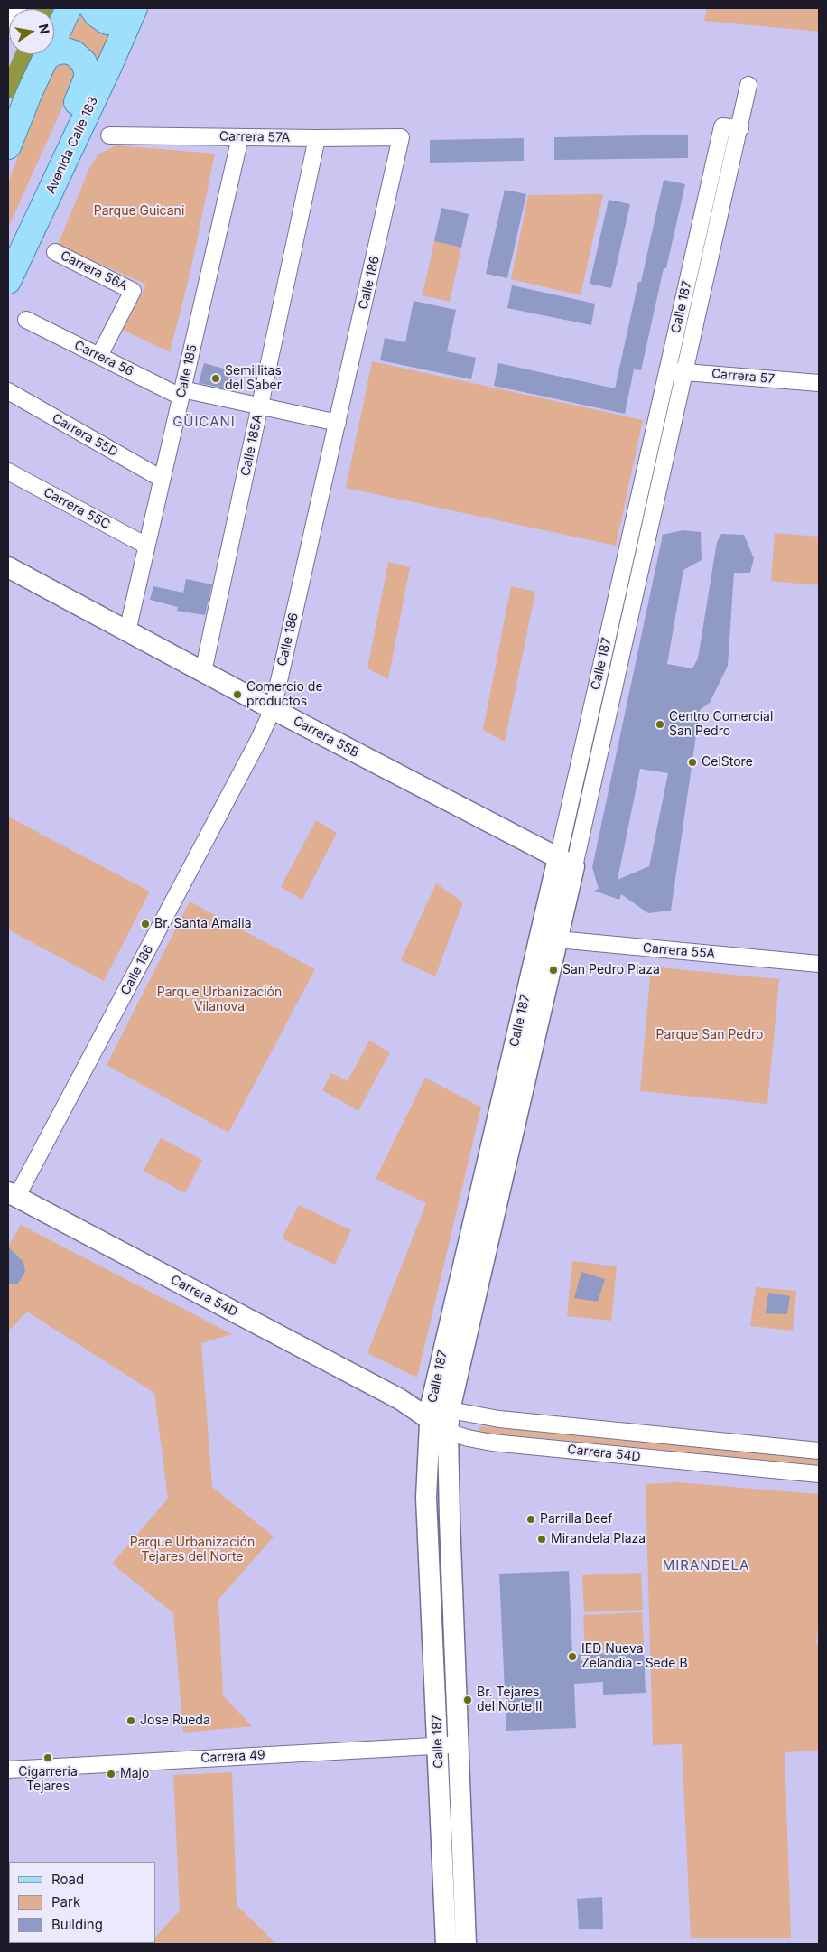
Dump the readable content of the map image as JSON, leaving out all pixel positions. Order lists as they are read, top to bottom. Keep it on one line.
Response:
{"streets":{"main road":["Avenida Calle 183"],"street":["Carrera 57A","Carrera 56A","Calle 186","Calle 187","Carrera 56","Calle 185","Carrera 57","Carrera 55D","Calle 185A","Carrera 55C","Carrera 55B","Carrera 55A","Carrera 54D","Carrera 49"]},"crossings":[["Carrera 57A","Calle 186"],["Carrera 57A","Calle 185"],["Carrera 57A","Calle 185A"],["Carrera 56A","Carrera 56"],["Calle 186","Carrera 56"],["Calle 186","Carrera 55B"],["Calle 186","Carrera 54D"],["Calle 187","Carrera 57"],["Calle 187","Carrera 55B"],["Calle 187","Carrera 55A"],["Calle 187","Carrera 54D"],["Calle 187","Carrera 49"],["Carrera 56","Calle 185"],["Carrera 56","Calle 185A"],["Calle 185","Carrera 55D"],["Calle 185","Carrera 55C"],["Calle 185","Carrera 55B"],["Calle 185A","Carrera 55B"]],"districts":["GÜICANI","MIRANDELA"],"parks":["Parque Guicani","Parque Urbanización Vilanova","Parque San Pedro","Parque Urbanización Tejares del Norte"],"places":["Semillitas del Saber","Comercio de productos","Centro Comercial San Pedro","CelStore","Br. Santa Amalia","San Pedro Plaza","Parrilla Beef","Mirandela Plaza","IED Nueva Zelandia - Sede B","Br. Tejares del Norte II","Jose Rueda","Cigarreria Tejares","Majo"],"legend":["Road","Park","Building"],"north":"right"}
